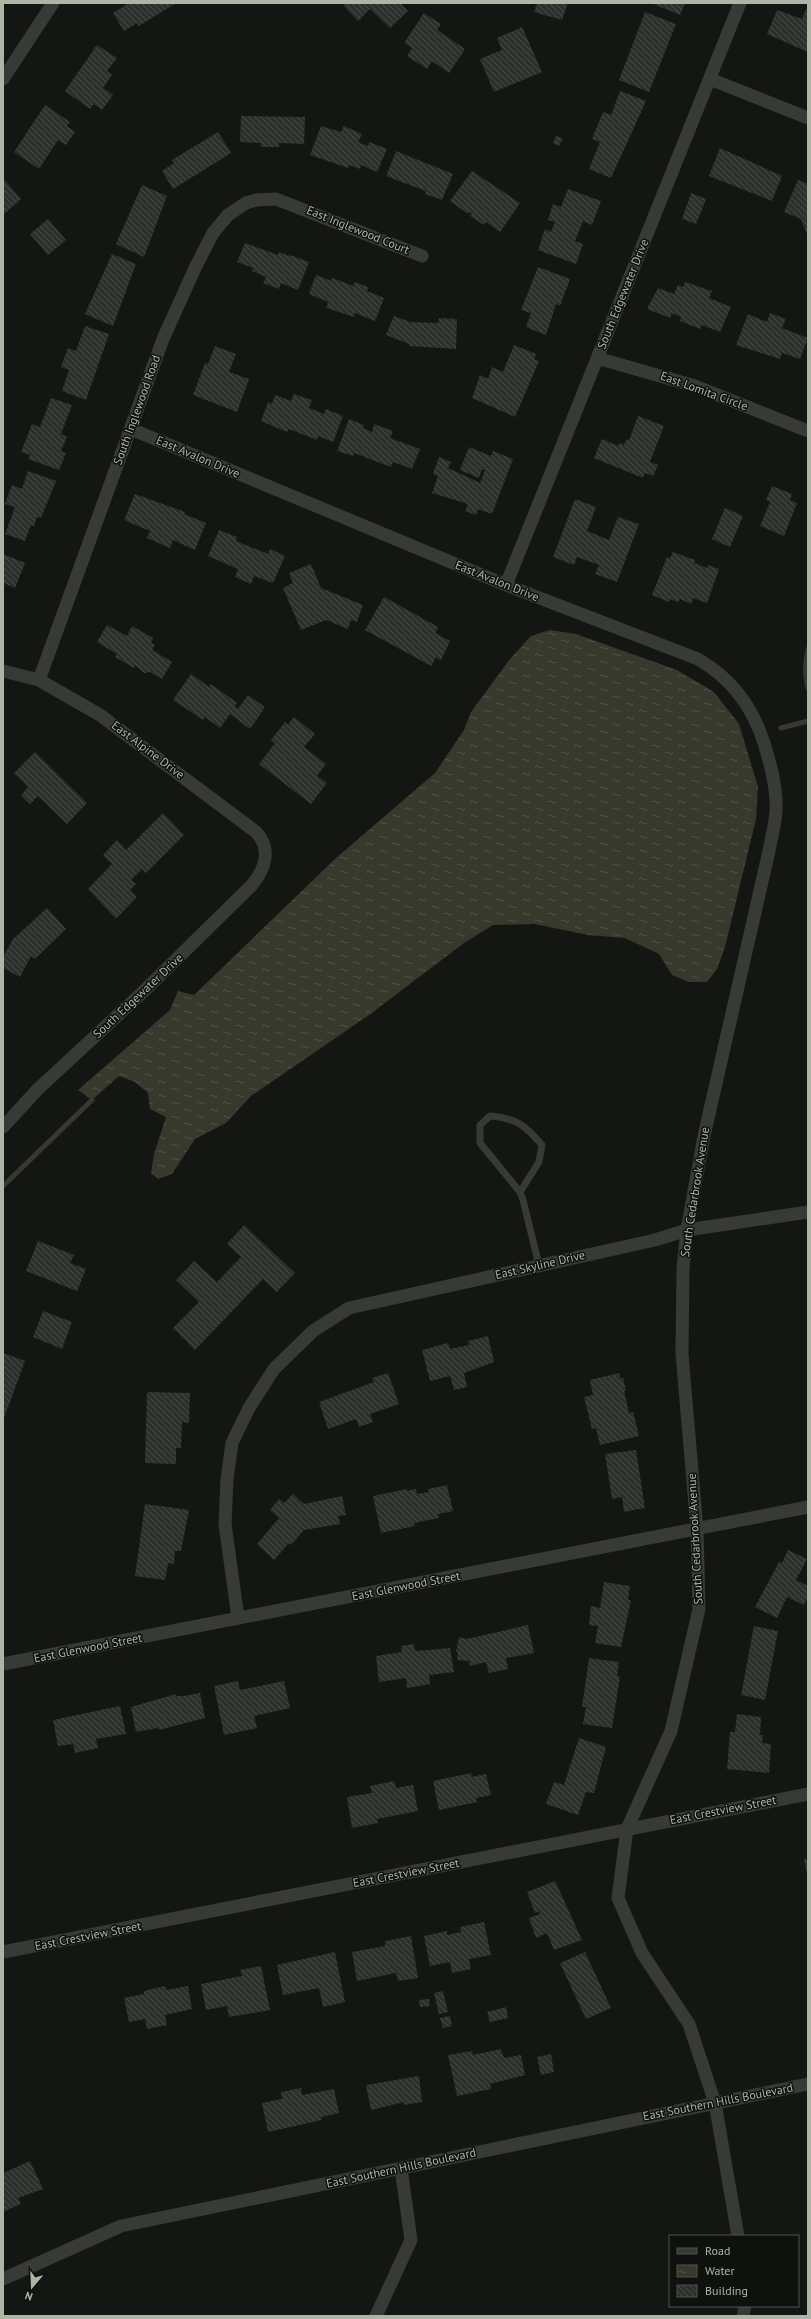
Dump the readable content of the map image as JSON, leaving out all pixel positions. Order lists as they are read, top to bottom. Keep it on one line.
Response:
{"streets":{"street":["East Inglewood Court","South Edgewater Drive","East Lomita Circle","South Inglewood Road","East Avalon Drive","East Alpine Drive","South Cedarbrook Avenue","East Skyline Drive","East Glenwood Street","East Crestview Street","East Southern Hills Boulevard"]},"crossings":[["East Inglewood Court","South Inglewood Road"],["South Edgewater Drive","East Lomita Circle"],["South Edgewater Drive","East Avalon Drive"],["South Edgewater Drive","East Alpine Drive"],["South Inglewood Road","East Avalon Drive"],["South Inglewood Road","East Alpine Drive"],["East Avalon Drive","South Cedarbrook Avenue"],["South Cedarbrook Avenue","East Skyline Drive"],["South Cedarbrook Avenue","East Glenwood Street"],["South Cedarbrook Avenue","East Crestview Street"],["South Cedarbrook Avenue","East Southern Hills Boulevard"],["East Skyline Drive","East Glenwood Street"]],"legend":["Road","Water","Building"],"north":"bottom"}
